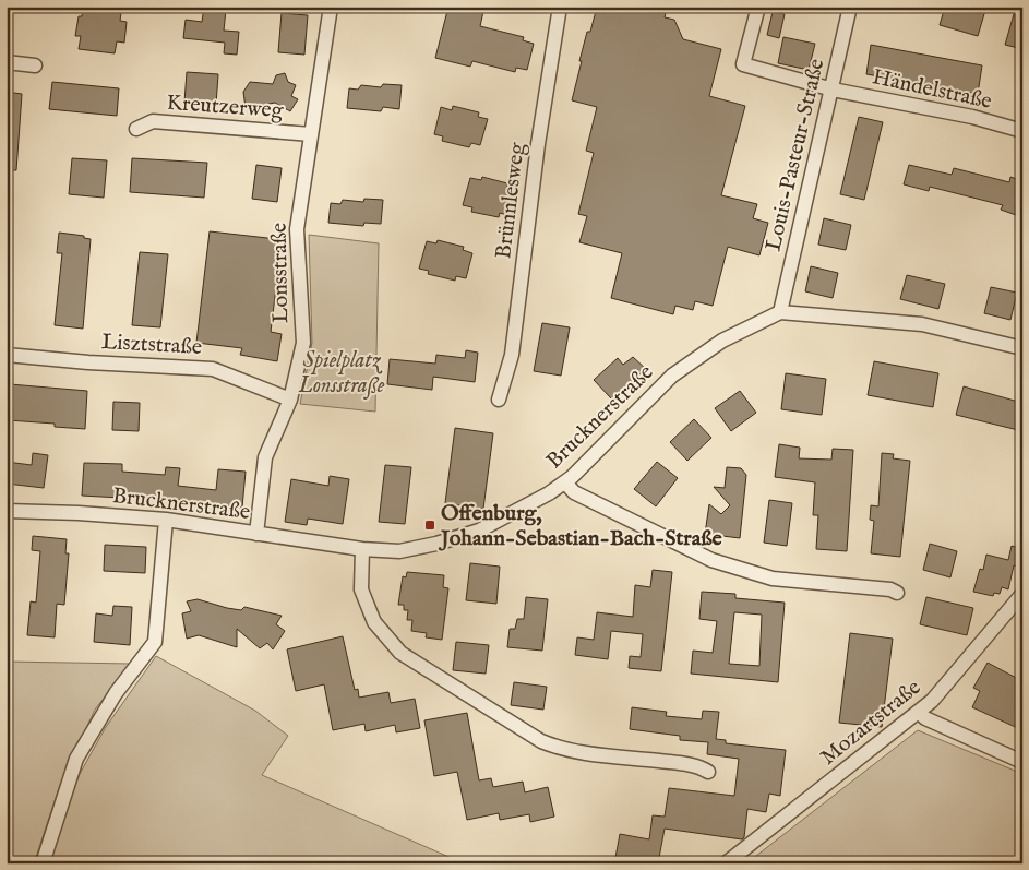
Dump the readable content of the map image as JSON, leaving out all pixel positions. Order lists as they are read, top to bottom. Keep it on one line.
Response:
{"streets":{"street":["Händelstraße","Kreutzerweg","Louis-Pasteur-Straße","Brünnlesweg","Lonsstraße","Lisztstraße","Brucknerstraße","Mozartstraße"]},"crossings":[["Händelstraße","Louis-Pasteur-Straße"],["Kreutzerweg","Lonsstraße"],["Louis-Pasteur-Straße","Brucknerstraße"],["Lonsstraße","Lisztstraße"],["Lonsstraße","Brucknerstraße"]],"parks":["Spielplatz Lonsstraße"],"places":{"transit":["Offenburg, Johann-Sebastian-Bach-Straße"]}}
